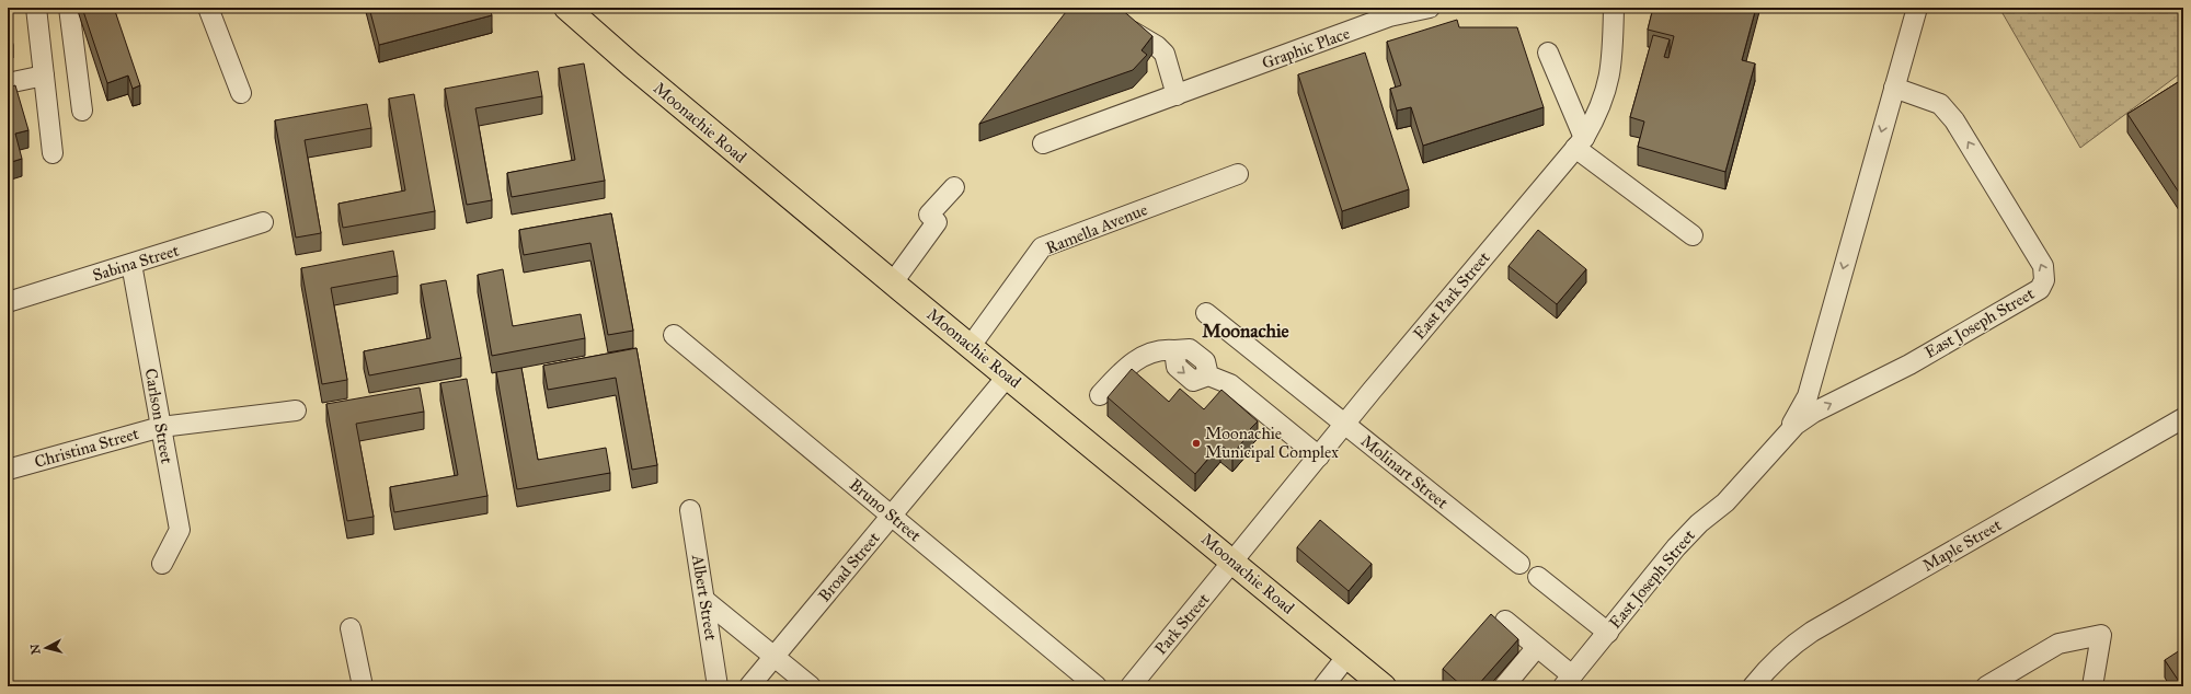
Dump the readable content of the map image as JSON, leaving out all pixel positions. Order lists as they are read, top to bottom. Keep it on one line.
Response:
{"streets":{"main road":["Moonachie Road"],"street":["Graphic Place","Ramella Avenue","Sabina Street","East Park Street","East Joseph Street","Carlson Street","Christina Street","Molinart Street","Bruno Street","Maple Street","Broad Street","Albert Street","Park Street"]},"crossings":[["Moonachie Road","Ramella Avenue"],["Moonachie Road","East Park Street"],["Moonachie Road","Broad Street"],["Moonachie Road","Park Street"],["Sabina Street","Carlson Street"],["East Park Street","Molinart Street"],["East Park Street","Park Street"],["Carlson Street","Christina Street"],["Bruno Street","Broad Street"]],"districts":["Moonachie"],"places":["Moonachie Municipal Complex"],"north":"left"}
